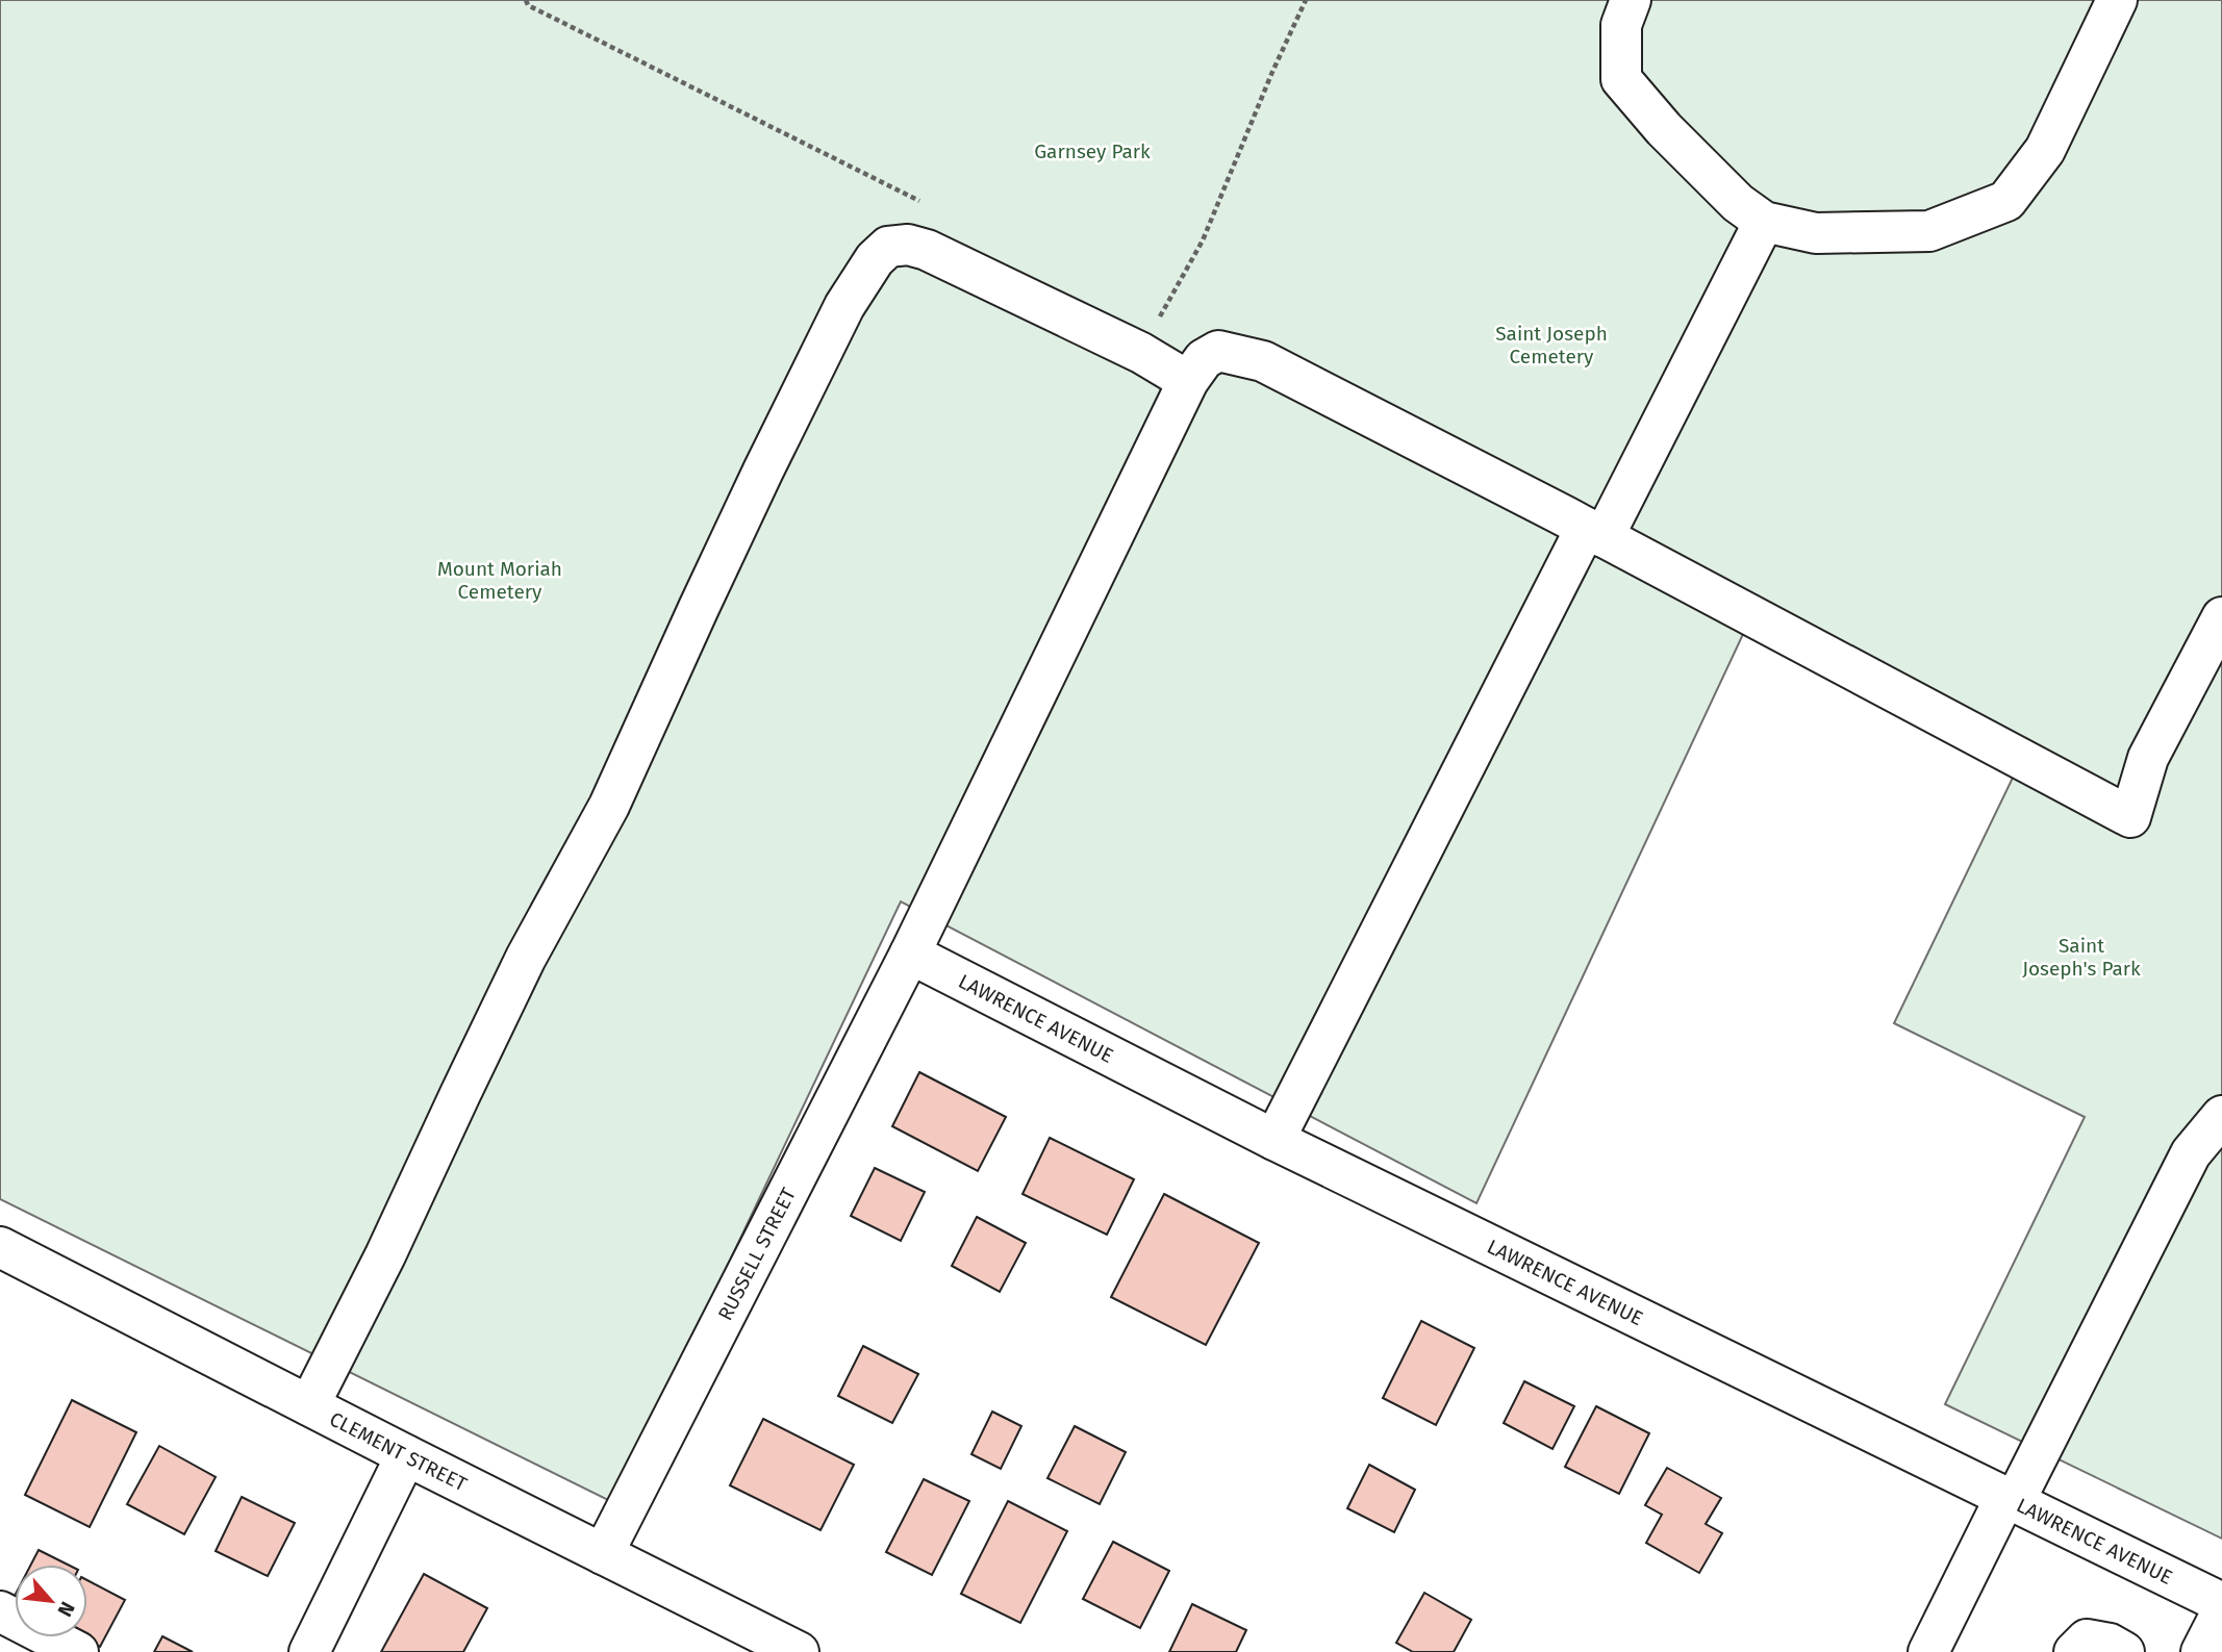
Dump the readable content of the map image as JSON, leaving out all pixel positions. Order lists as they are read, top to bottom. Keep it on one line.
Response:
{"streets":{"street":["LAWRENCE AVENUE","RUSSELL STREET","CLEMENT STREET"]},"crossings":[["LAWRENCE AVENUE","RUSSELL STREET"],["RUSSELL STREET","CLEMENT STREET"]],"parks":["Garnsey Park","Saint Joseph Cemetery","Mount Moriah Cemetery","Saint Joseph's Park"],"north":"bottom right"}
